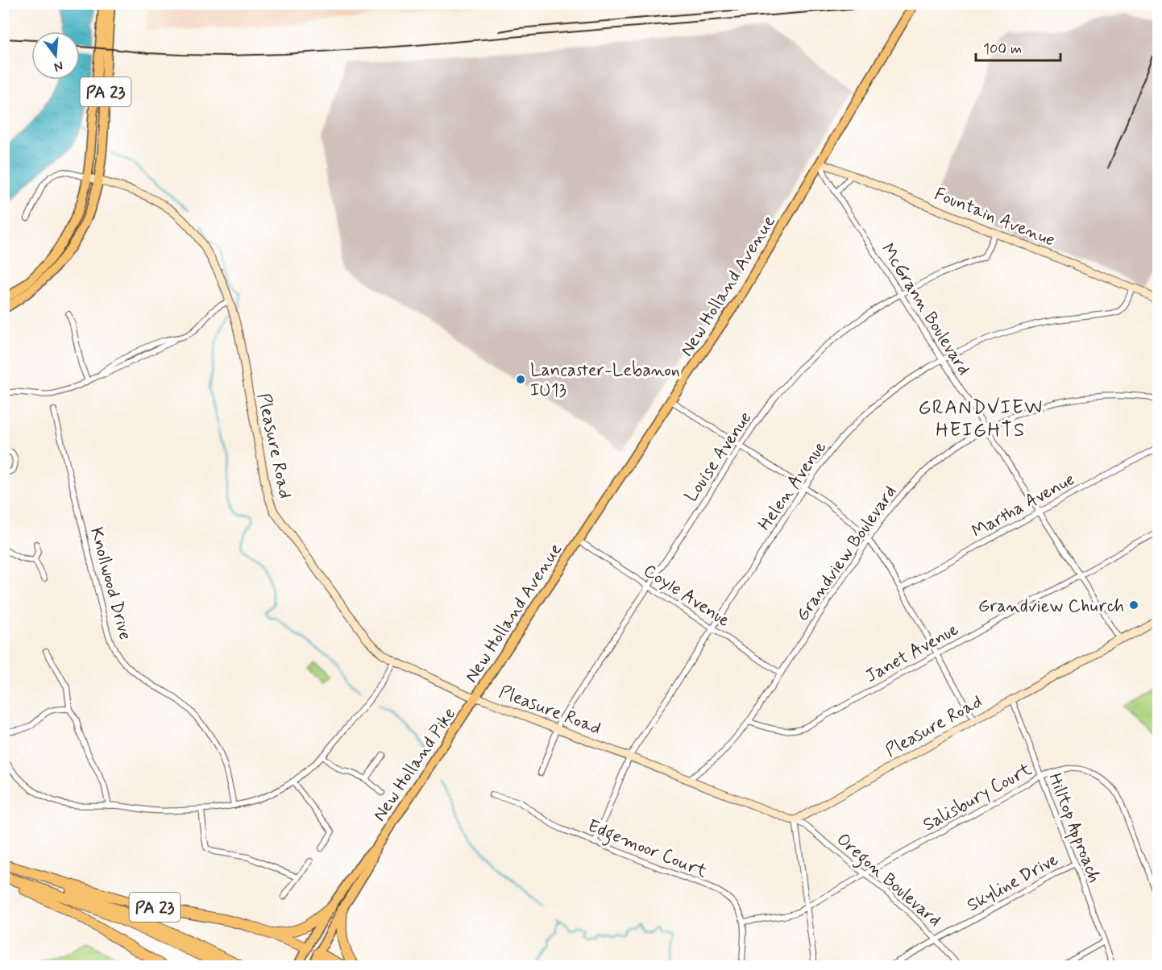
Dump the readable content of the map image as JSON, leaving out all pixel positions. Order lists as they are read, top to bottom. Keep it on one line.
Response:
{"streets":{"highway":["PA 23"],"main road":["New Holland Avenue","New Holland Pike"],"street":["Fountain Avenue","McGrann Boulevard","Pleasure Road","Louise Avenue","Helen Avenue","Martha Avenue","Grandview Boulevard","Knollwood Drive","Coyle Avenue","Janet Avenue","Salisbury Court","Hilltop Approach","Edgemoor Court","Oregon Boulevard","Skyline Drive"]},"crossings":[["PA 23","Pleasure Road"],["PA 23","New Holland Pike"],["Fountain Avenue","New Holland Avenue"],["Fountain Avenue","McGrann Boulevard"],["Fountain Avenue","Louise Avenue"],["Fountain Avenue","Helen Avenue"],["New Holland Avenue","McGrann Boulevard"],["New Holland Avenue","Pleasure Road"],["New Holland Avenue","Coyle Avenue"],["New Holland Avenue","New Holland Pike"],["McGrann Boulevard","Pleasure Road"],["McGrann Boulevard","Louise Avenue"],["McGrann Boulevard","Helen Avenue"],["McGrann Boulevard","Martha Avenue"],["McGrann Boulevard","Grandview Boulevard"],["McGrann Boulevard","Janet Avenue"],["Pleasure Road","Louise Avenue"],["Pleasure Road","Helen Avenue"],["Pleasure Road","Grandview Boulevard"],["Pleasure Road","New Holland Pike"],["Pleasure Road","Hilltop Approach"],["Pleasure Road","Oregon Boulevard"],["Louise Avenue","Coyle Avenue"],["Helen Avenue","Coyle Avenue"],["Helen Avenue","Edgemoor Court"],["Grandview Boulevard","Coyle Avenue"],["Grandview Boulevard","Janet Avenue"],["Salisbury Court","Hilltop Approach"],["Salisbury Court","Edgemoor Court"],["Salisbury Court","Oregon Boulevard"],["Hilltop Approach","Skyline Drive"],["Oregon Boulevard","Skyline Drive"]],"districts":["GRANDVIEW HEIGHTS"],"places":["Lancaster-Lebanon IU13","Grandview Church"],"scale_bar":"100 m","north":"bottom"}
